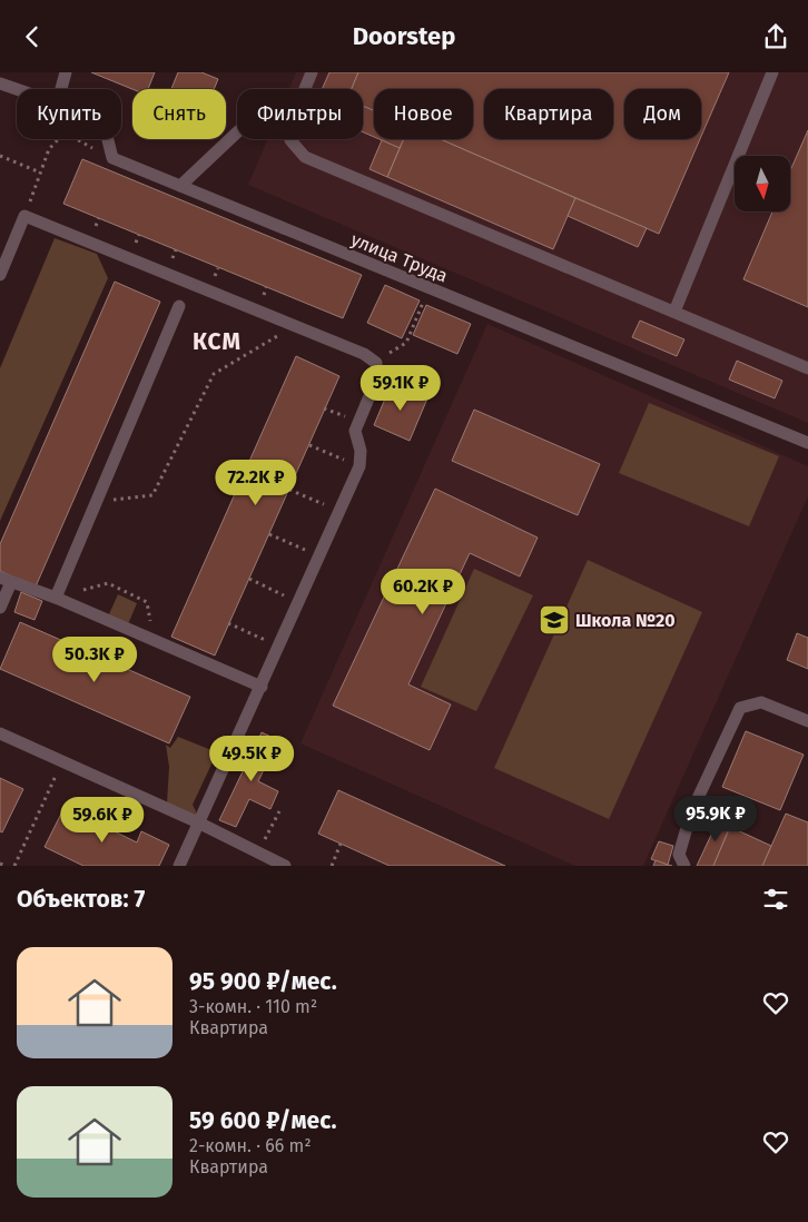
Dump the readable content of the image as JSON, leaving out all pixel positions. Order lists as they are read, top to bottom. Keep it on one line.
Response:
{"streets":{"lane":["улица Труда"]},"districts":["КСМ"],"places":{"school or university":["Школа №20"]},"north":"bottom","page":{"header":"Doorstep","chip":["Купить","Снять","Фильтры","Новое","Квартира","Дом"],"price":["59.1K ₽","72.2K ₽","60.2K ₽","50.3K ₽","49.5K ₽","95.9K ₽","59.6K ₽"],"heading":"Объектов: 7","list":[{"name":"95 900 ₽/мес.","note":"3-комн. · 110 m² · Квартира"},{"name":"59 600 ₽/мес.","note":"2-комн. · 66 m² · Квартира"}]}}
